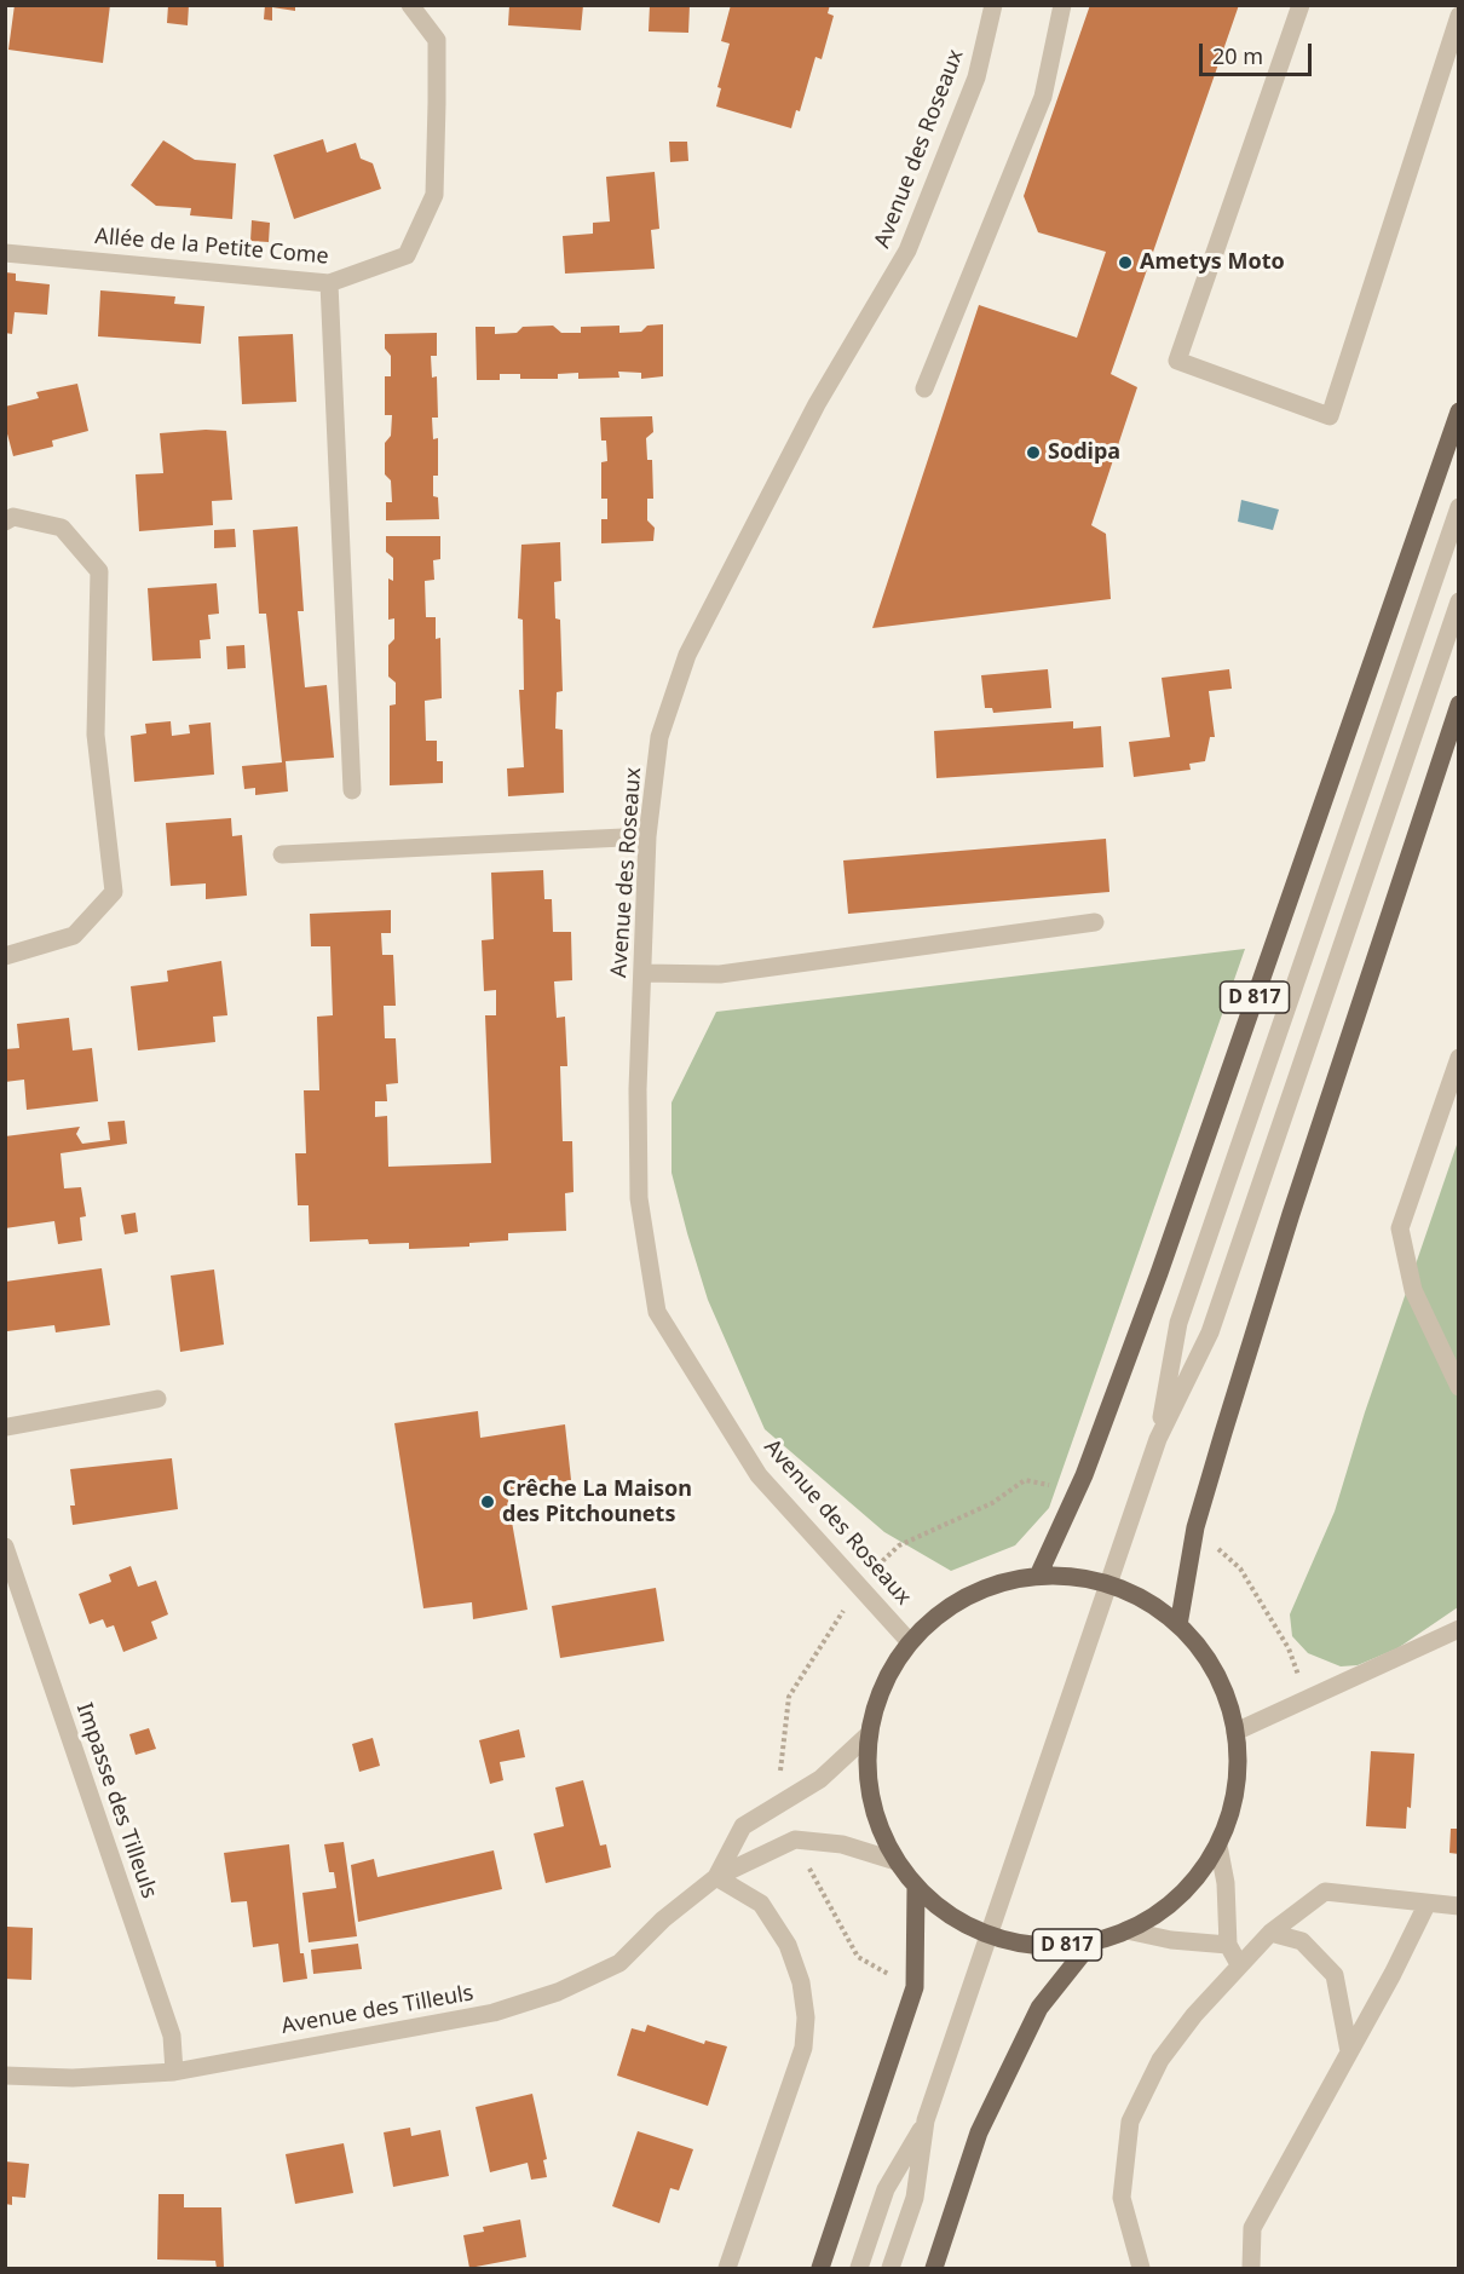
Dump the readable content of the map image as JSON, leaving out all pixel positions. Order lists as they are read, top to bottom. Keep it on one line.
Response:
{"streets":{"main road":["D 817"],"street":["Avenue des Roseaux","Allée de la Petite Come","Impasse des Tilleuls","Avenue des Tilleuls"]},"crossings":[["Avenue des Roseaux","D 817"],["D 817","Avenue des Tilleuls"],["Impasse des Tilleuls","Avenue des Tilleuls"]],"places":["Ametys Moto","Sodipa","Crêche La Maison des Pitchounets"],"scale_bar":"20 m"}
